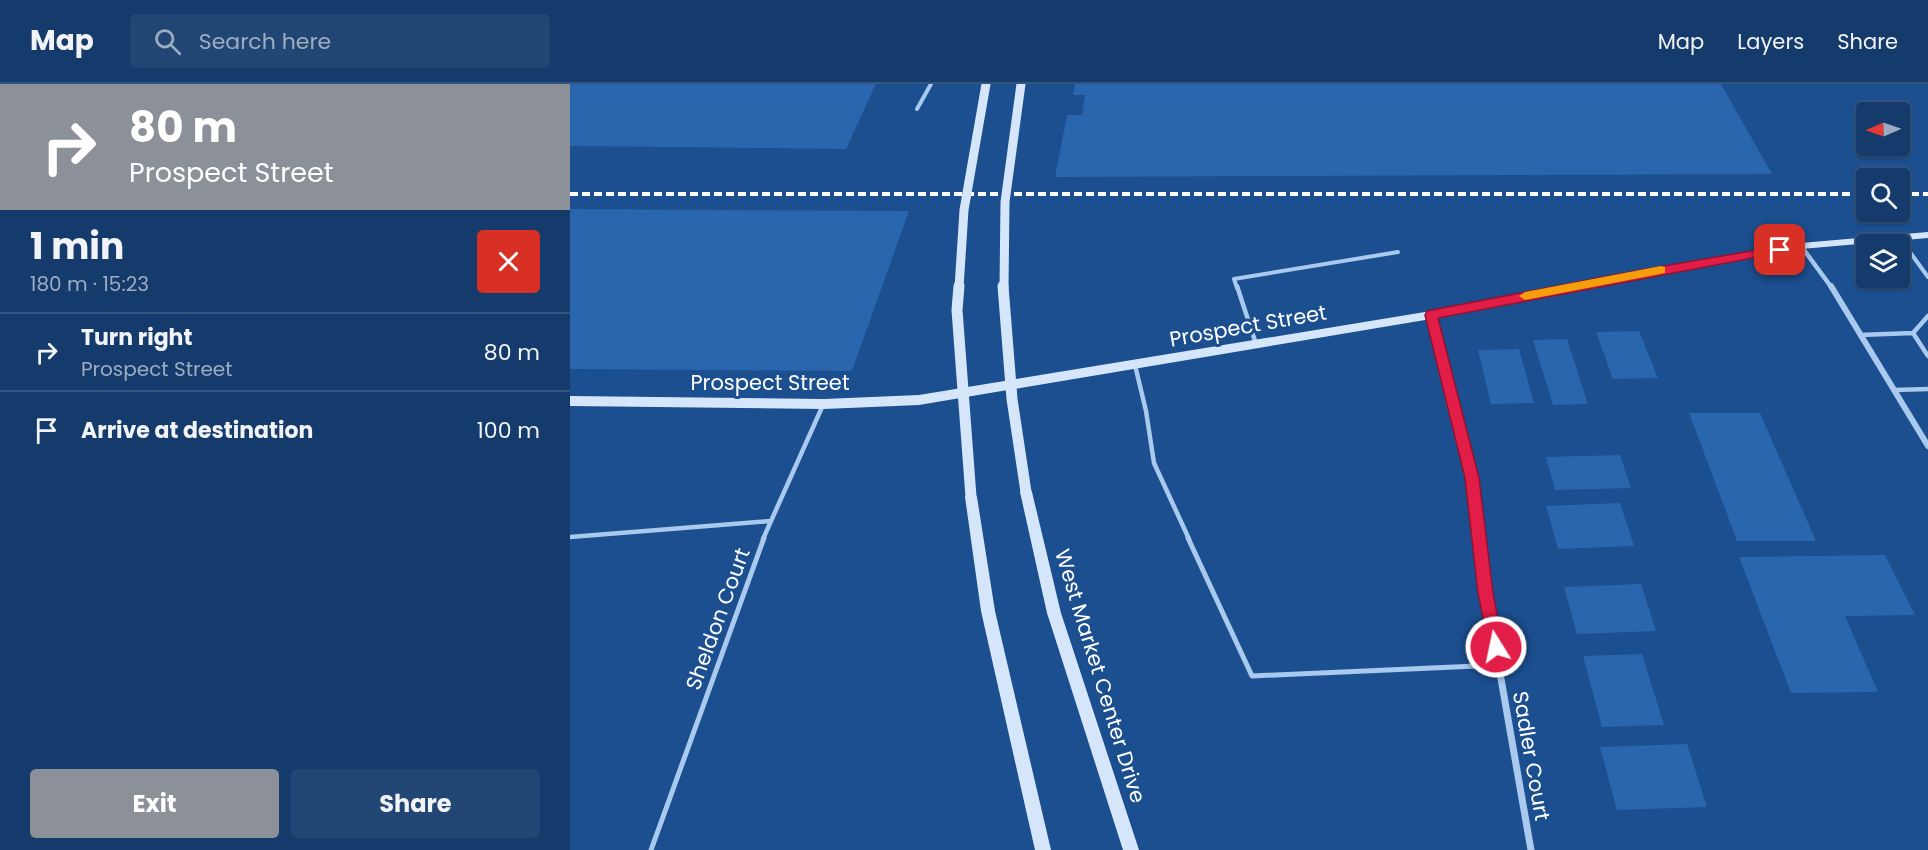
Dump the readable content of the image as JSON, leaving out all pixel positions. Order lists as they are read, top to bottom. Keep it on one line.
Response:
{"streets":{"main road":["Prospect Street","West Market Center Drive"],"street":["Sadler Court"],"lane":["Sheldon Court"]},"crossings":[["Prospect Street","Sheldon Court"],["Prospect Street","Sadler Court"]],"north":"left","page":{"header":"Map","search":"Search here","nav":["Map","Layers","Share"],"turn":["80 m","Prospect Street"],"heading":["1 min","180 m · 15:23"],"list":[{"name":"Turn right","note":"Prospect Street","value":"80 m"},{"name":"Arrive at destination","value":"100 m"}],"buttons":["Exit","Share"]}}
